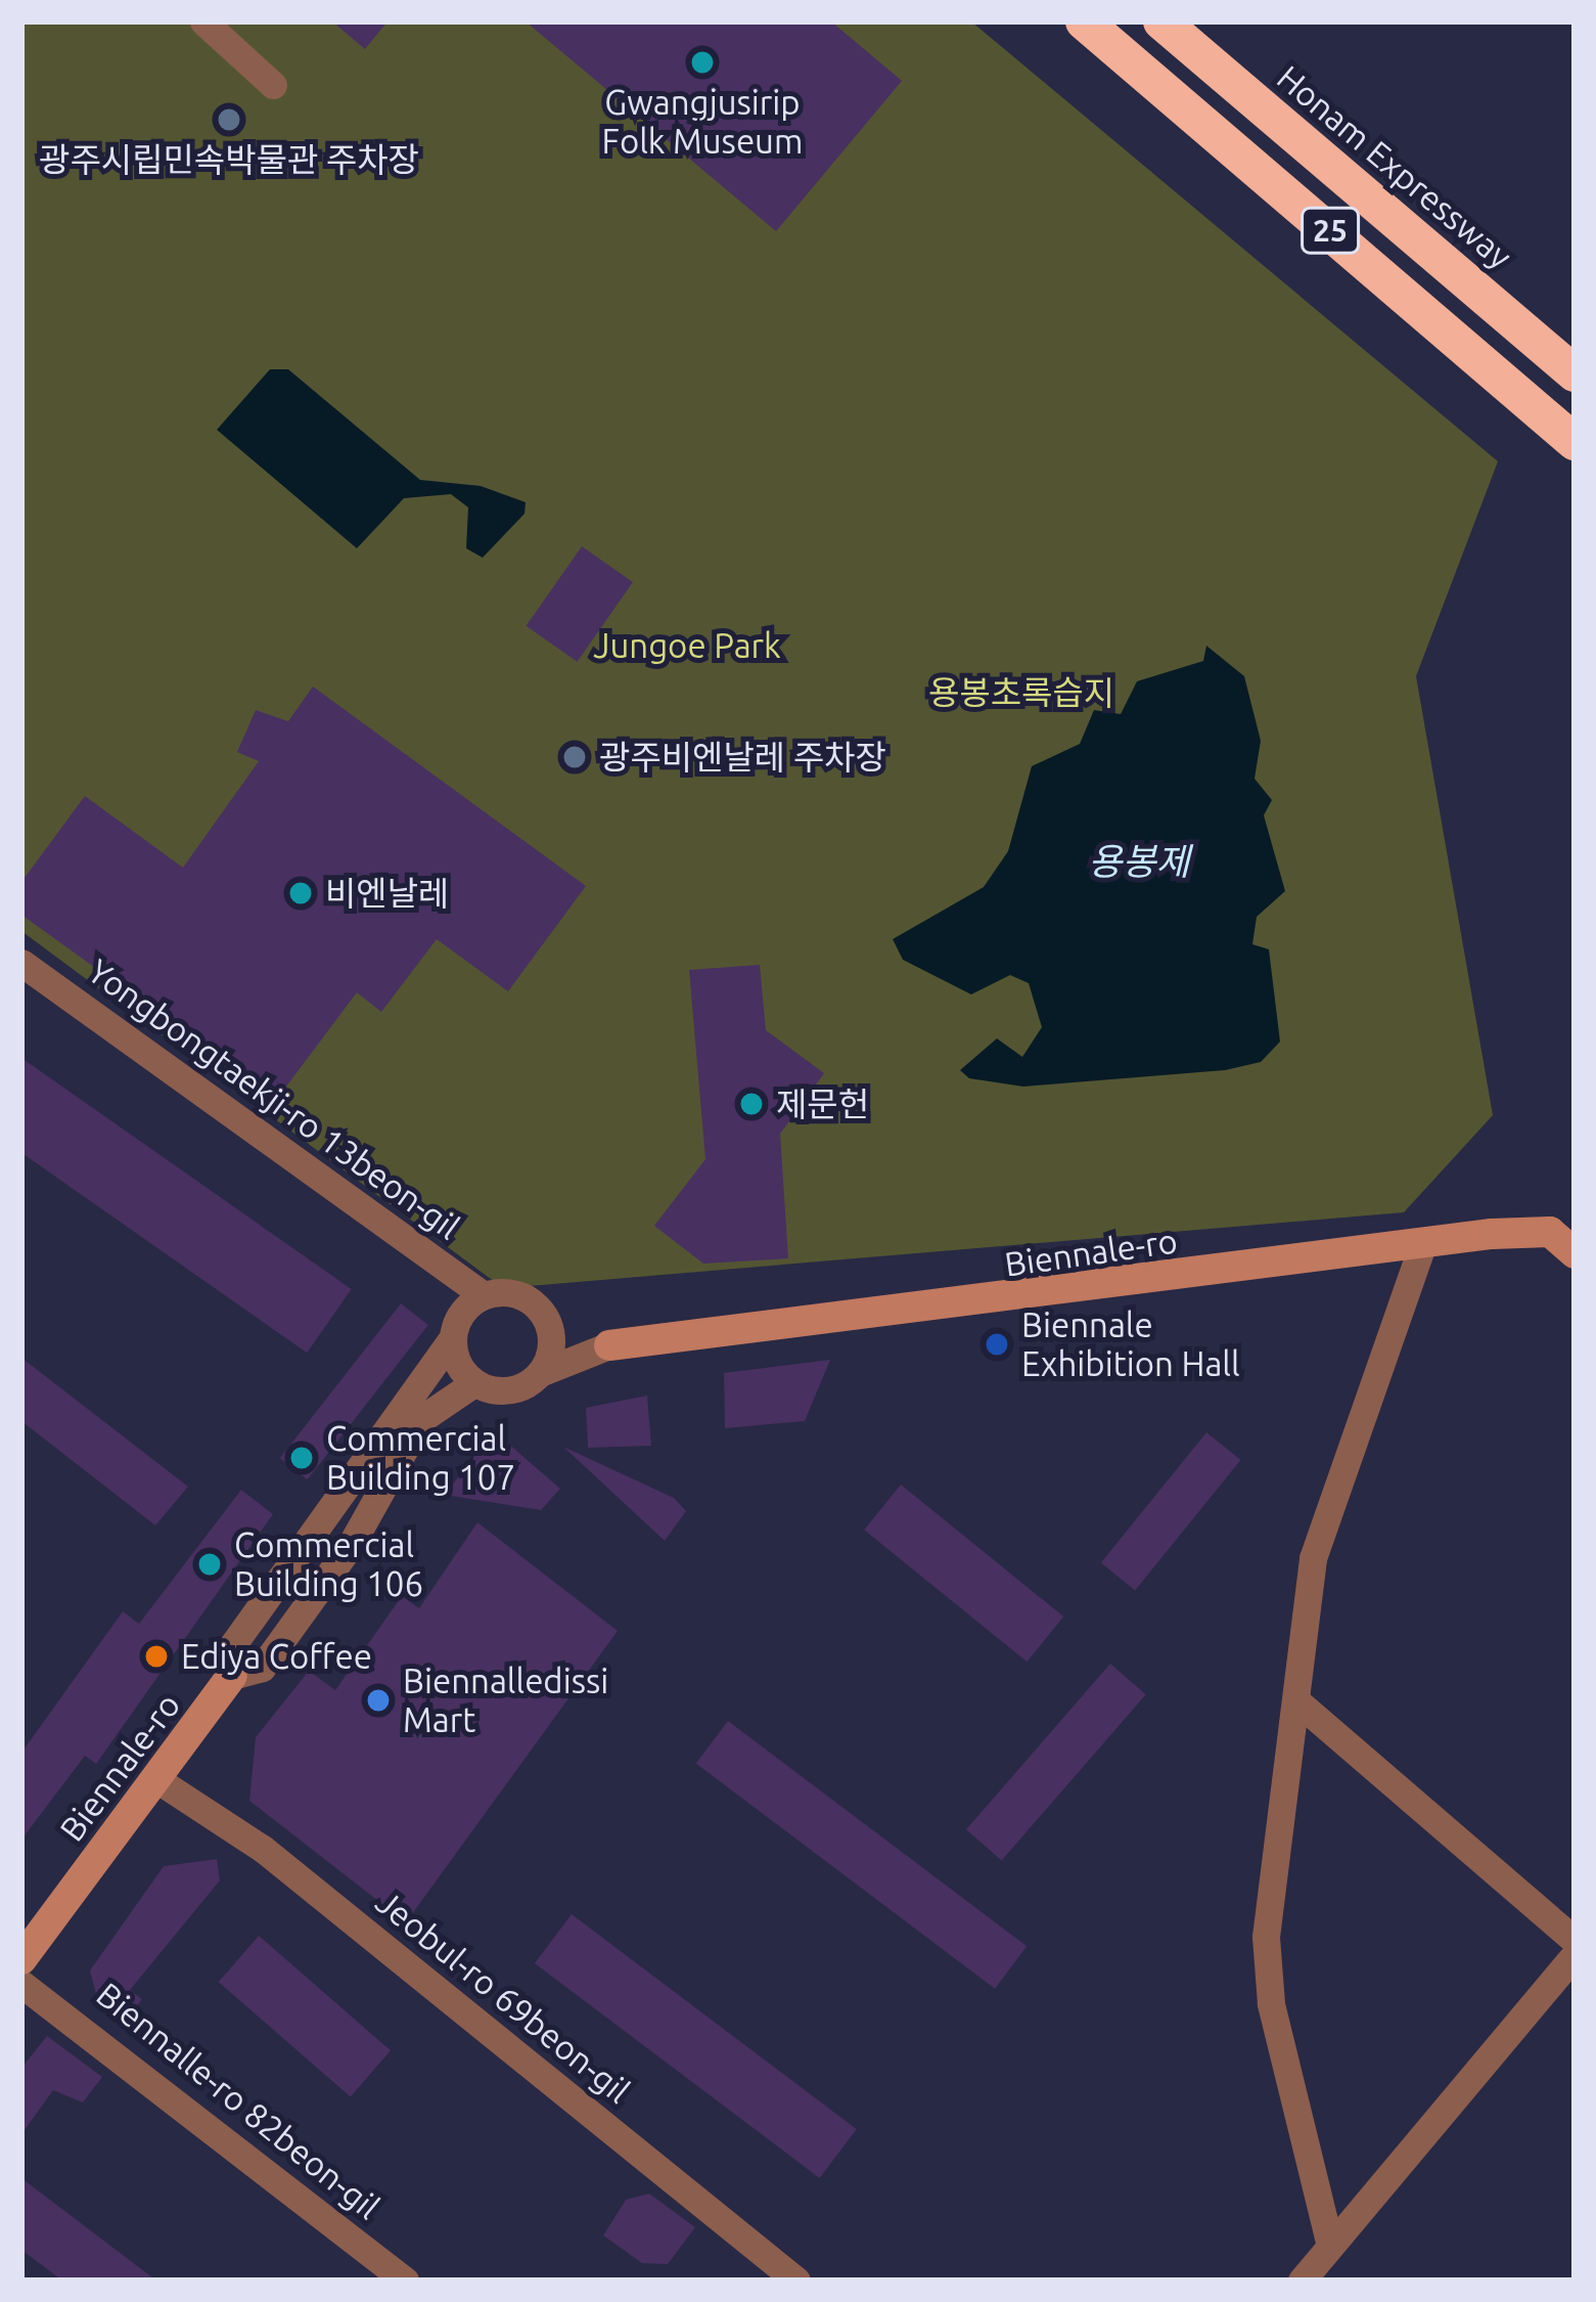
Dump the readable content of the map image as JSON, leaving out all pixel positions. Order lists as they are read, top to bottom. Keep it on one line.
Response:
{"streets":{"highway":["Honam Expressway","25"],"street":["Yongbongtaekji-ro 13beon-gil","Biennale-ro","Jeobul-ro 69beon-gil","Biennalle-ro 82beon-gil"]},"crossings":[["Yongbongtaekji-ro 13beon-gil","Biennale-ro"],["Biennale-ro","Jeobul-ro 69beon-gil"]],"water":["용봉제"],"parks":["Jungoe Park","용봉초록습지"],"places":["Gwangjusirip Folk Museum","광주시립민속박물관 주차장","광주비엔날레 주차장","비엔날레","제문헌","Biennale Exhibition Hall","Commercial Building 107","Commercial Building 106","Ediya Coffee","Biennalledissi Mart"]}
